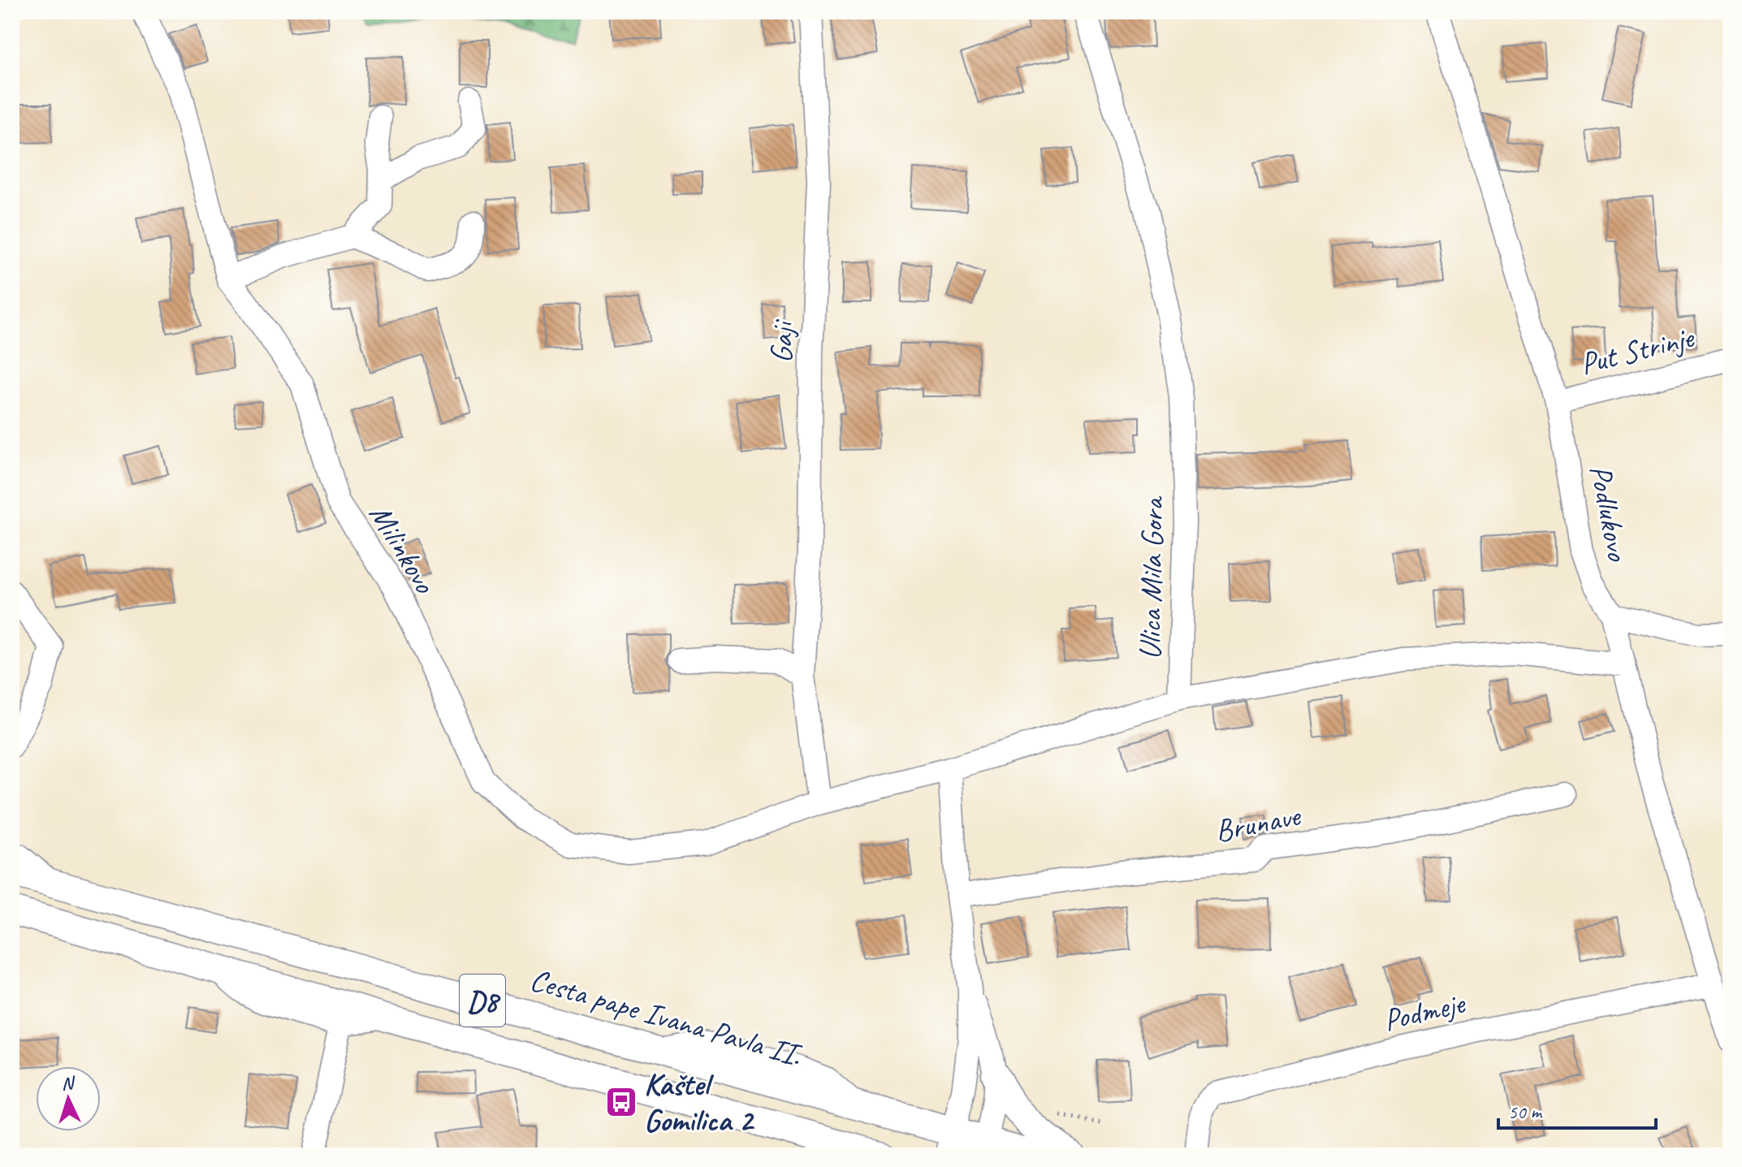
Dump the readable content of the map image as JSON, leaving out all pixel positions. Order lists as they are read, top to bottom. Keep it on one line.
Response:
{"streets":{"main road":["D8","Cesta pape Ivana Pavla II."],"street":["Gaji","Put Strinje","Podlukovo","Milinkovo","Ulica Mila Gora","Brunave","Podmeje"]},"crossings":[["Gaji","Milinkovo"],["Put Strinje","Podlukovo"],["Podlukovo","Podmeje"]],"places":{"bus stop":["Kaštel Gomilica 2"]},"scale_bar":"50 m","north":"top"}
